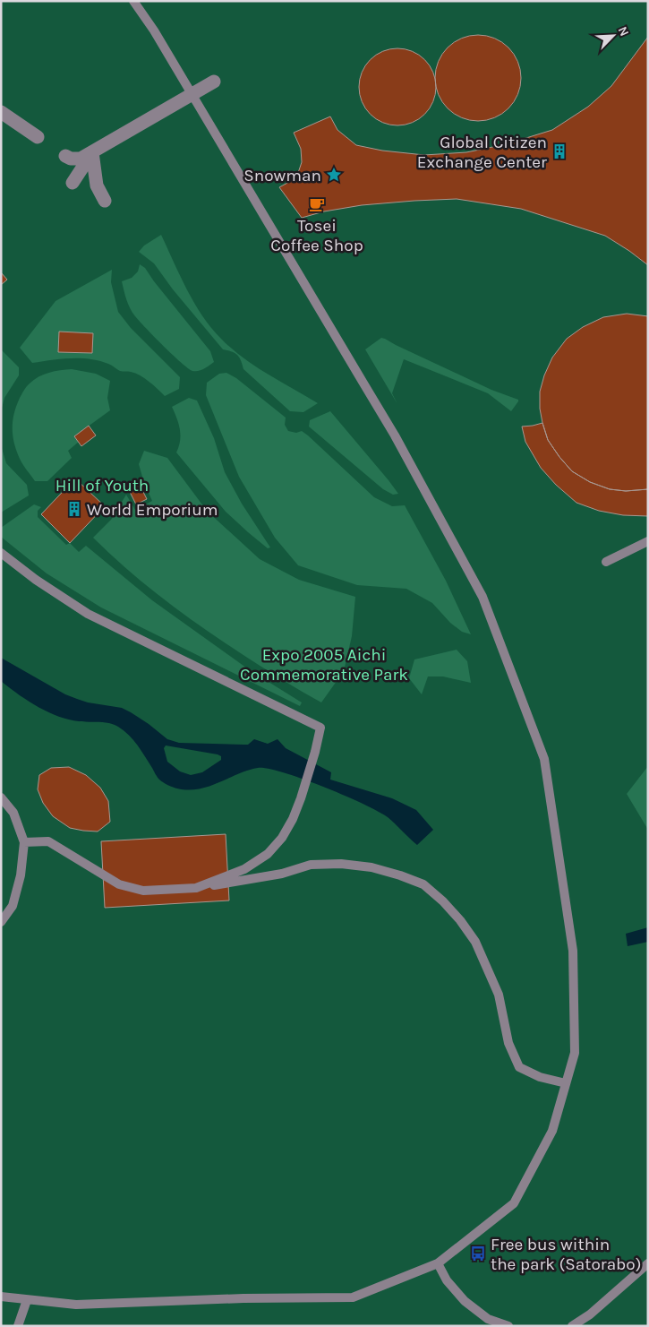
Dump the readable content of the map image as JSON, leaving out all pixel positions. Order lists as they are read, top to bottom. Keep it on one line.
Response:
{"parks":["Hill of Youth","Expo 2005 Aichi Commemorative Park"],"places":{"building":["Global Citizen Exchange Center","World Emporium"],"place":["Snowman"],"cafe":["Tosei Coffee Shop"],"bus stop":["Free bus within the park (Satorabo)"]},"north":"top right"}
